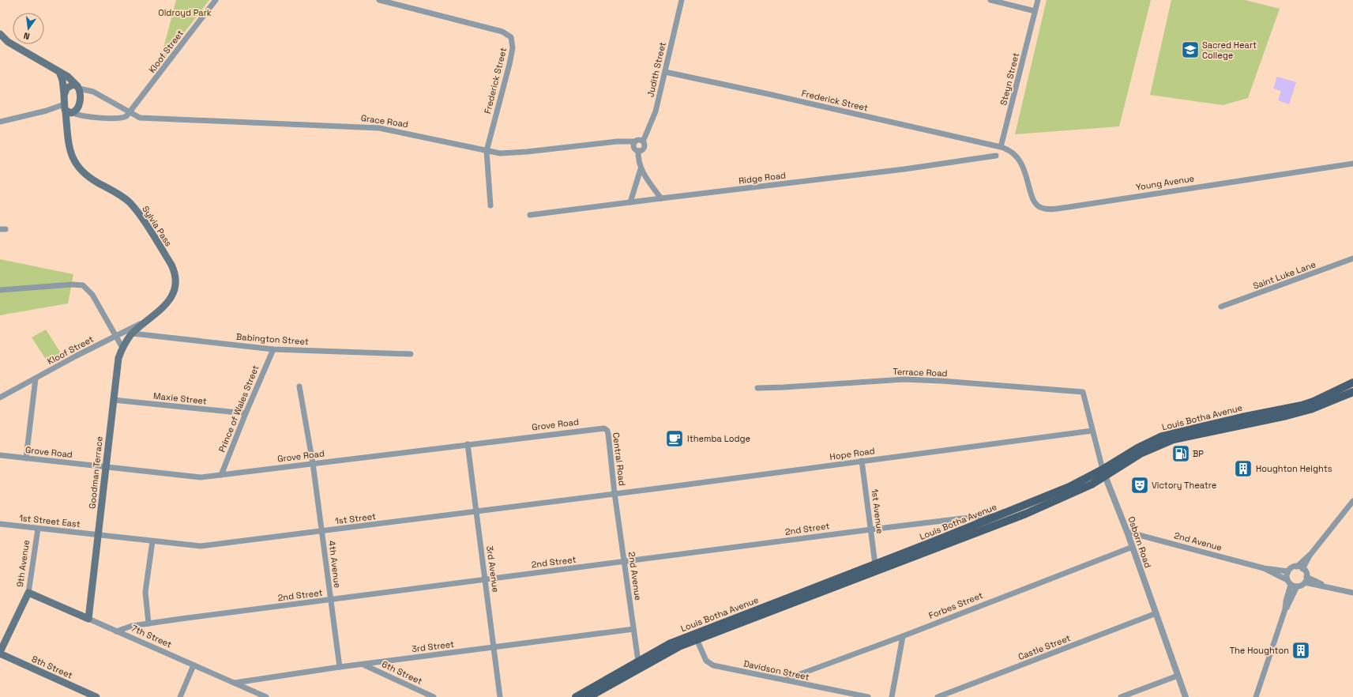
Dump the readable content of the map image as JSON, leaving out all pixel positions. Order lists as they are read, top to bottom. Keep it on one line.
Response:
{"streets":{"main road":["Grace Road","Sylvia Pass","Louis Botha Avenue","Goodman Terrace","9th Avenue","7th Street","8th Street"],"street":["Kloof Street","Judith Street","Steyn Street","Frederick Street","Ridge Road","Young Avenue","Saint Luke Lane","Babington Street","Terrace Road","Maxie Street","Prince of Wales Street","Grove Road","Hope Road","Central Road","1st Avenue","1st Street","1st Street East","2nd Street","2nd Avenue","Osborn Road","4th Avenue","3rd Avenue","Forbes Street","3rd Street","Castle Street","Davidson Street","6th Street"]},"crossings":[["Kloof Street","Grace Road"],["Kloof Street","Sylvia Pass"],["Judith Street","Frederick Street"],["Judith Street","Grace Road"],["Steyn Street","Frederick Street"],["Steyn Street","Young Avenue"],["Frederick Street","Grace Road"],["Frederick Street","Young Avenue"],["Grace Road","Sylvia Pass"],["Sylvia Pass","Babington Street"],["Sylvia Pass","Goodman Terrace"],["Babington Street","Prince of Wales Street"],["Babington Street","Goodman Terrace"],["Terrace Road","Osborn Road"],["Maxie Street","Prince of Wales Street"],["Maxie Street","Goodman Terrace"],["Prince of Wales Street","Grove Road"],["Louis Botha Avenue","1st Avenue"],["Louis Botha Avenue","2nd Street"],["Louis Botha Avenue","2nd Avenue"],["Louis Botha Avenue","Osborn Road"],["Louis Botha Avenue","Davidson Street"],["Grove Road","Central Road"],["Grove Road","Goodman Terrace"],["Grove Road","4th Avenue"],["Grove Road","3rd Avenue"],["Hope Road","Central Road"],["Hope Road","1st Avenue"],["Hope Road","1st Street"],["Hope Road","2nd Avenue"],["Hope Road","Osborn Road"],["Central Road","1st Street"],["Central Road","2nd Avenue"],["Goodman Terrace","1st Street"],["Goodman Terrace","1st Street East"],["Goodman Terrace","7th Street"],["1st Avenue","2nd Street"],["1st Street","1st Street East"],["1st Street","2nd Avenue"],["1st Street","4th Avenue"],["1st Street","3rd Avenue"],["1st Street East","9th Avenue"],["2nd Street","2nd Avenue"],["2nd Street","4th Avenue"],["2nd Street","3rd Avenue"],["2nd Street","7th Street"],["2nd Avenue","Osborn Road"],["2nd Avenue","3rd Street"],["Osborn Road","Forbes Street"],["Osborn Road","Castle Street"],["9th Avenue","7th Street"],["9th Avenue","8th Street"],["4th Avenue","3rd Street"],["3rd Avenue","3rd Street"],["Forbes Street","Davidson Street"],["7th Street","3rd Street"],["3rd Street","6th Street"]],"parks":["Oldroyd Park"],"places":{"school or university":["Sacred Heart College"],"cafe":["Ithemba Lodge"],"fuel station":["BP"],"building":["Houghton Heights","The Houghton"],"theatre":["Victory Theatre"]},"north":"bottom"}
